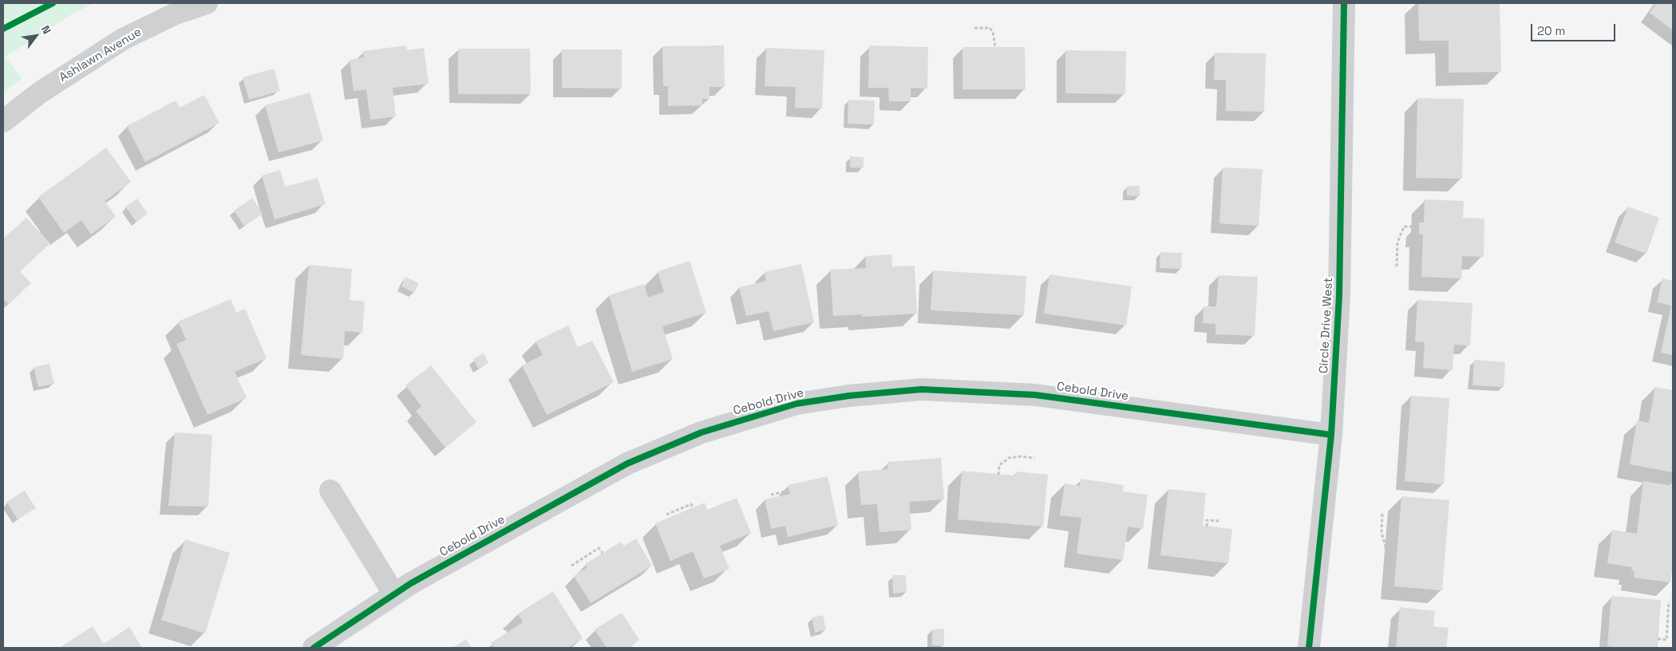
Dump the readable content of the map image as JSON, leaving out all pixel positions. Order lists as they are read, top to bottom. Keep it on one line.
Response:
{"streets":{"street":["Ashlawn Avenue","Circle Drive West","Cebold Drive"]},"crossings":[["Circle Drive West","Cebold Drive"]],"scale_bar":"20 m","north":"top right"}
